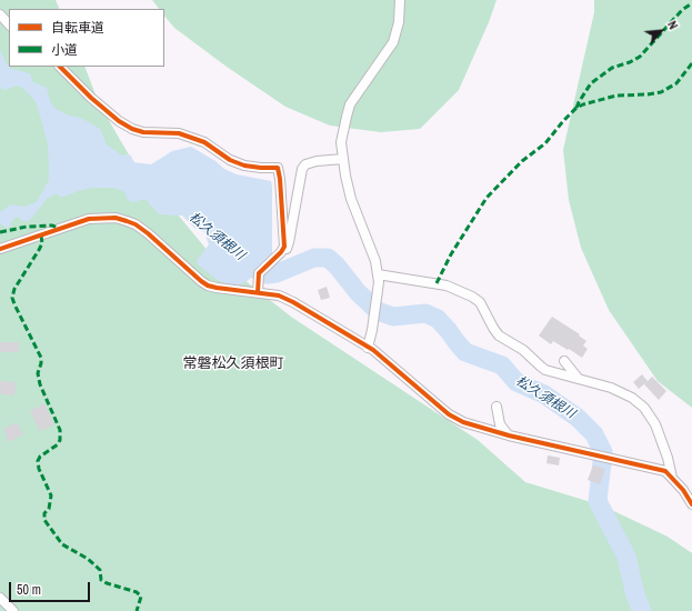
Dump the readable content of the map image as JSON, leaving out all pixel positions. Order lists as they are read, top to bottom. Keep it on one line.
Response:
{"districts":["常磐松久須根町"],"water":["松久須根川"],"legend":["自転車道","小道"],"scale_bar":"50 m","north":"top right"}
